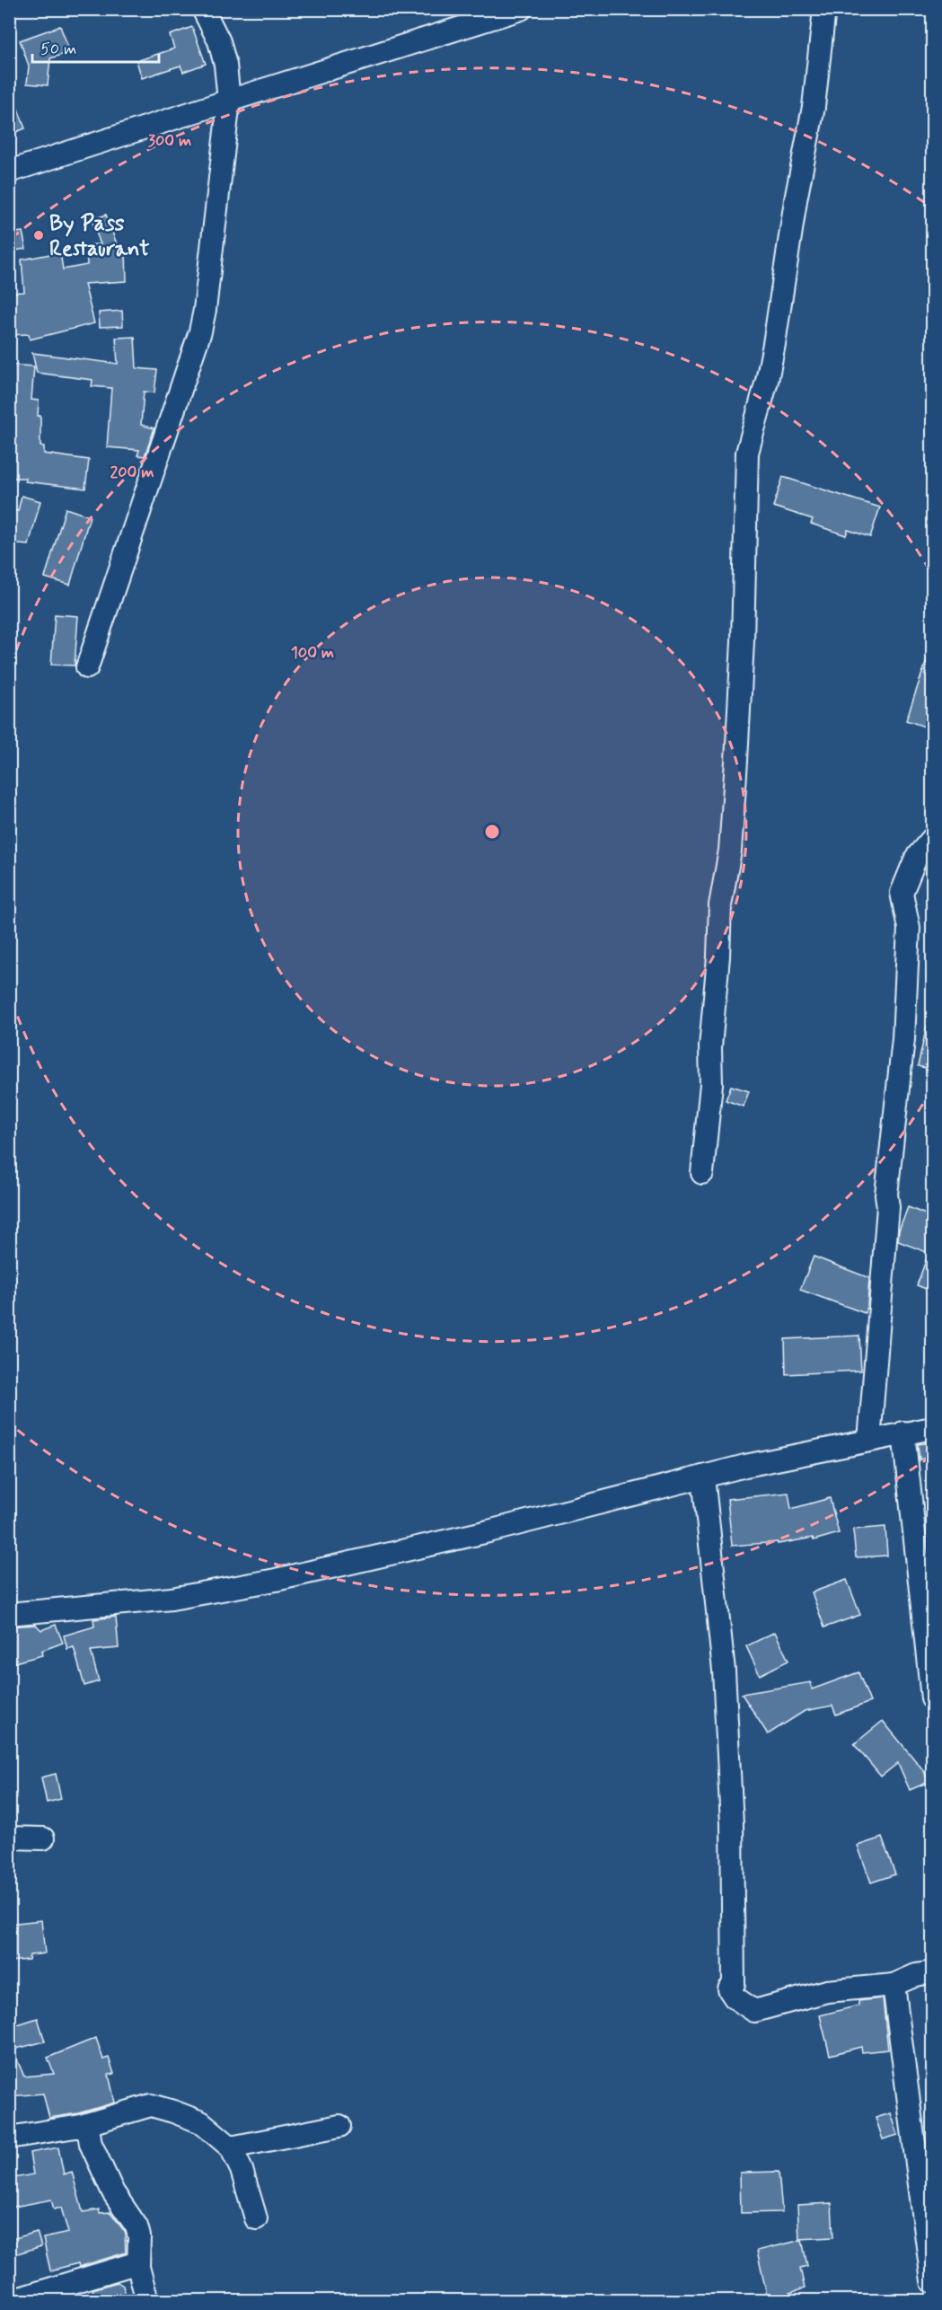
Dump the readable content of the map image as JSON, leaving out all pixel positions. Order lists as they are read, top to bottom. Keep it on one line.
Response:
{"places":["By Pass Restaurant"],"scale_bar":"50 m","rings":["300 m","200 m","100 m"]}
